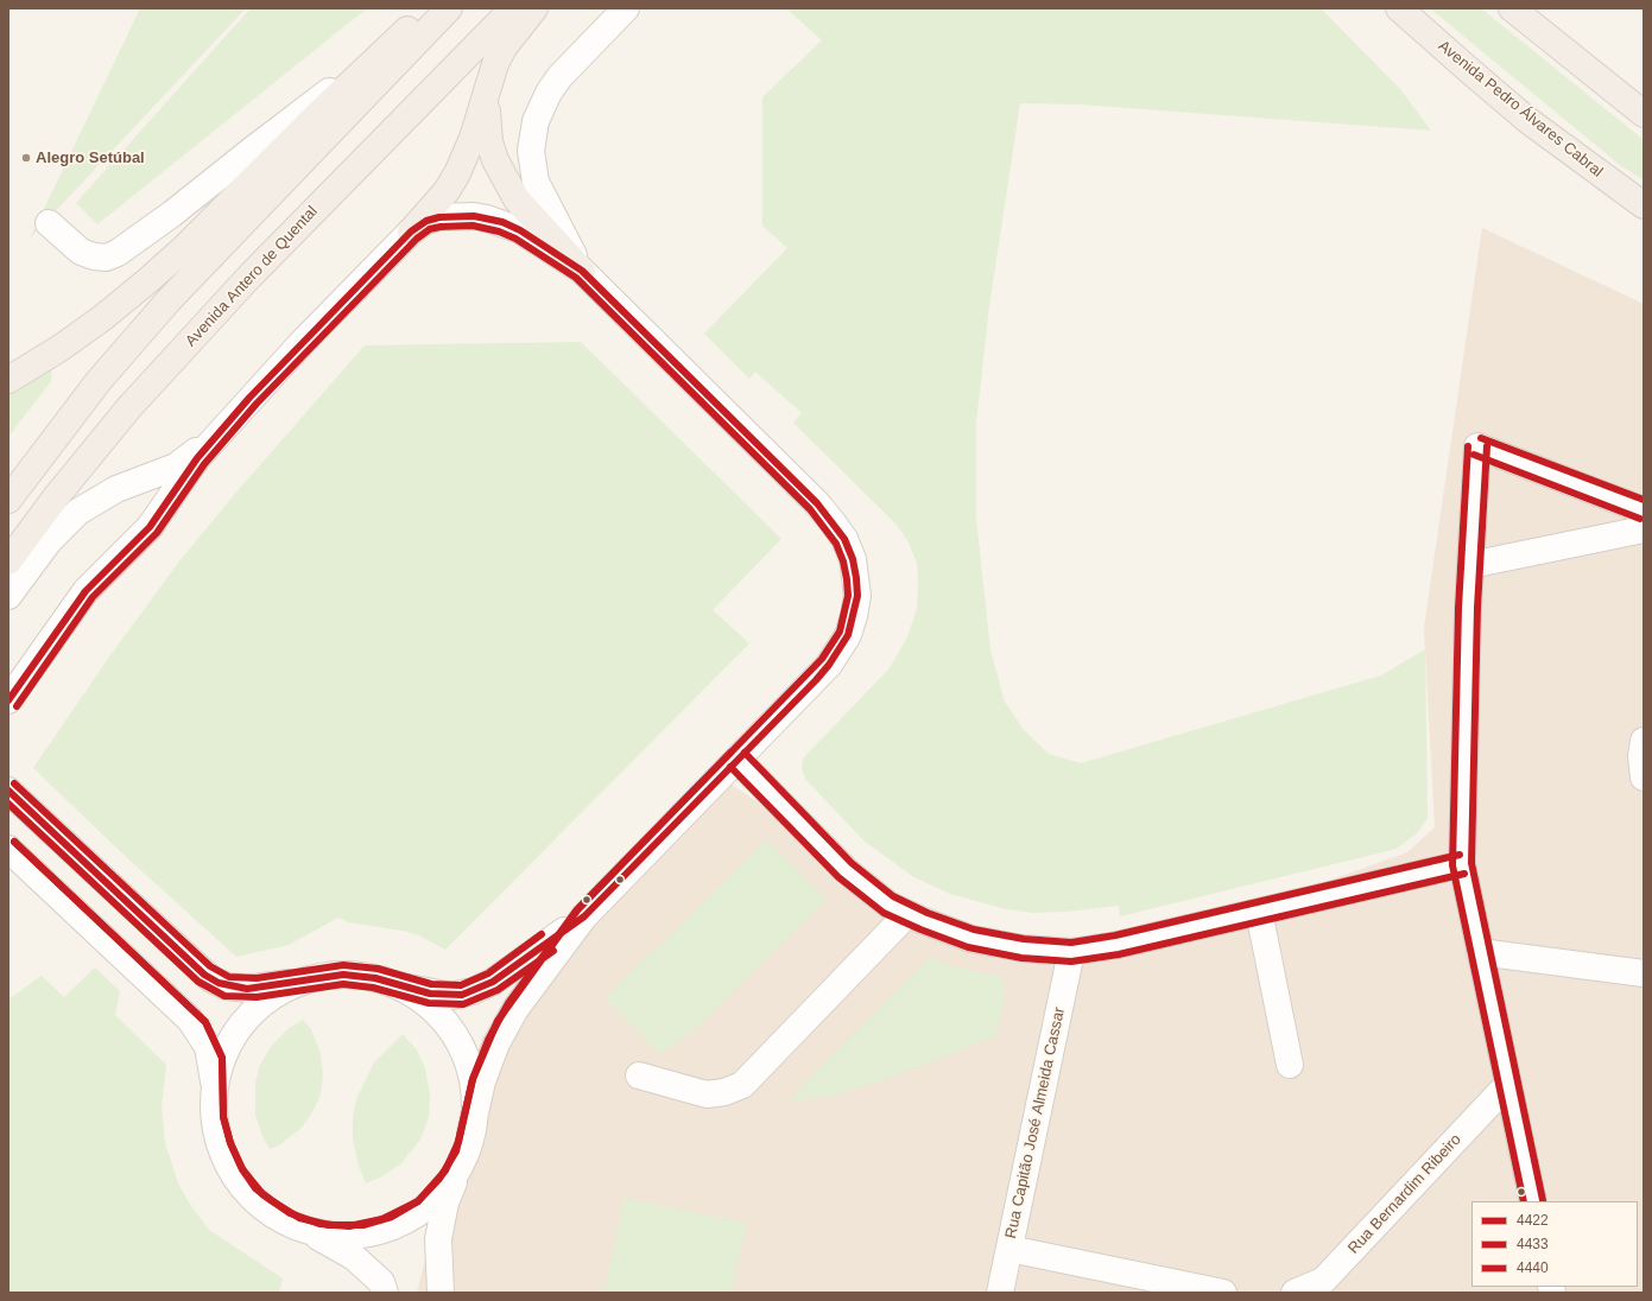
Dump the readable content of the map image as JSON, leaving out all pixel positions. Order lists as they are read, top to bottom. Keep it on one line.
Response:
{"streets":{"main road":["Avenida Pedro Álvares Cabral","Avenida Antero de Quental"],"street":["Rua Capitão José Almeida Cassar","Rua Bernardim Ribeiro"]},"places":["Alegro Setúbal"],"lines":["transit line 4422","transit line 4433","transit line 4440"],"legend":["4422","4433","4440"]}
